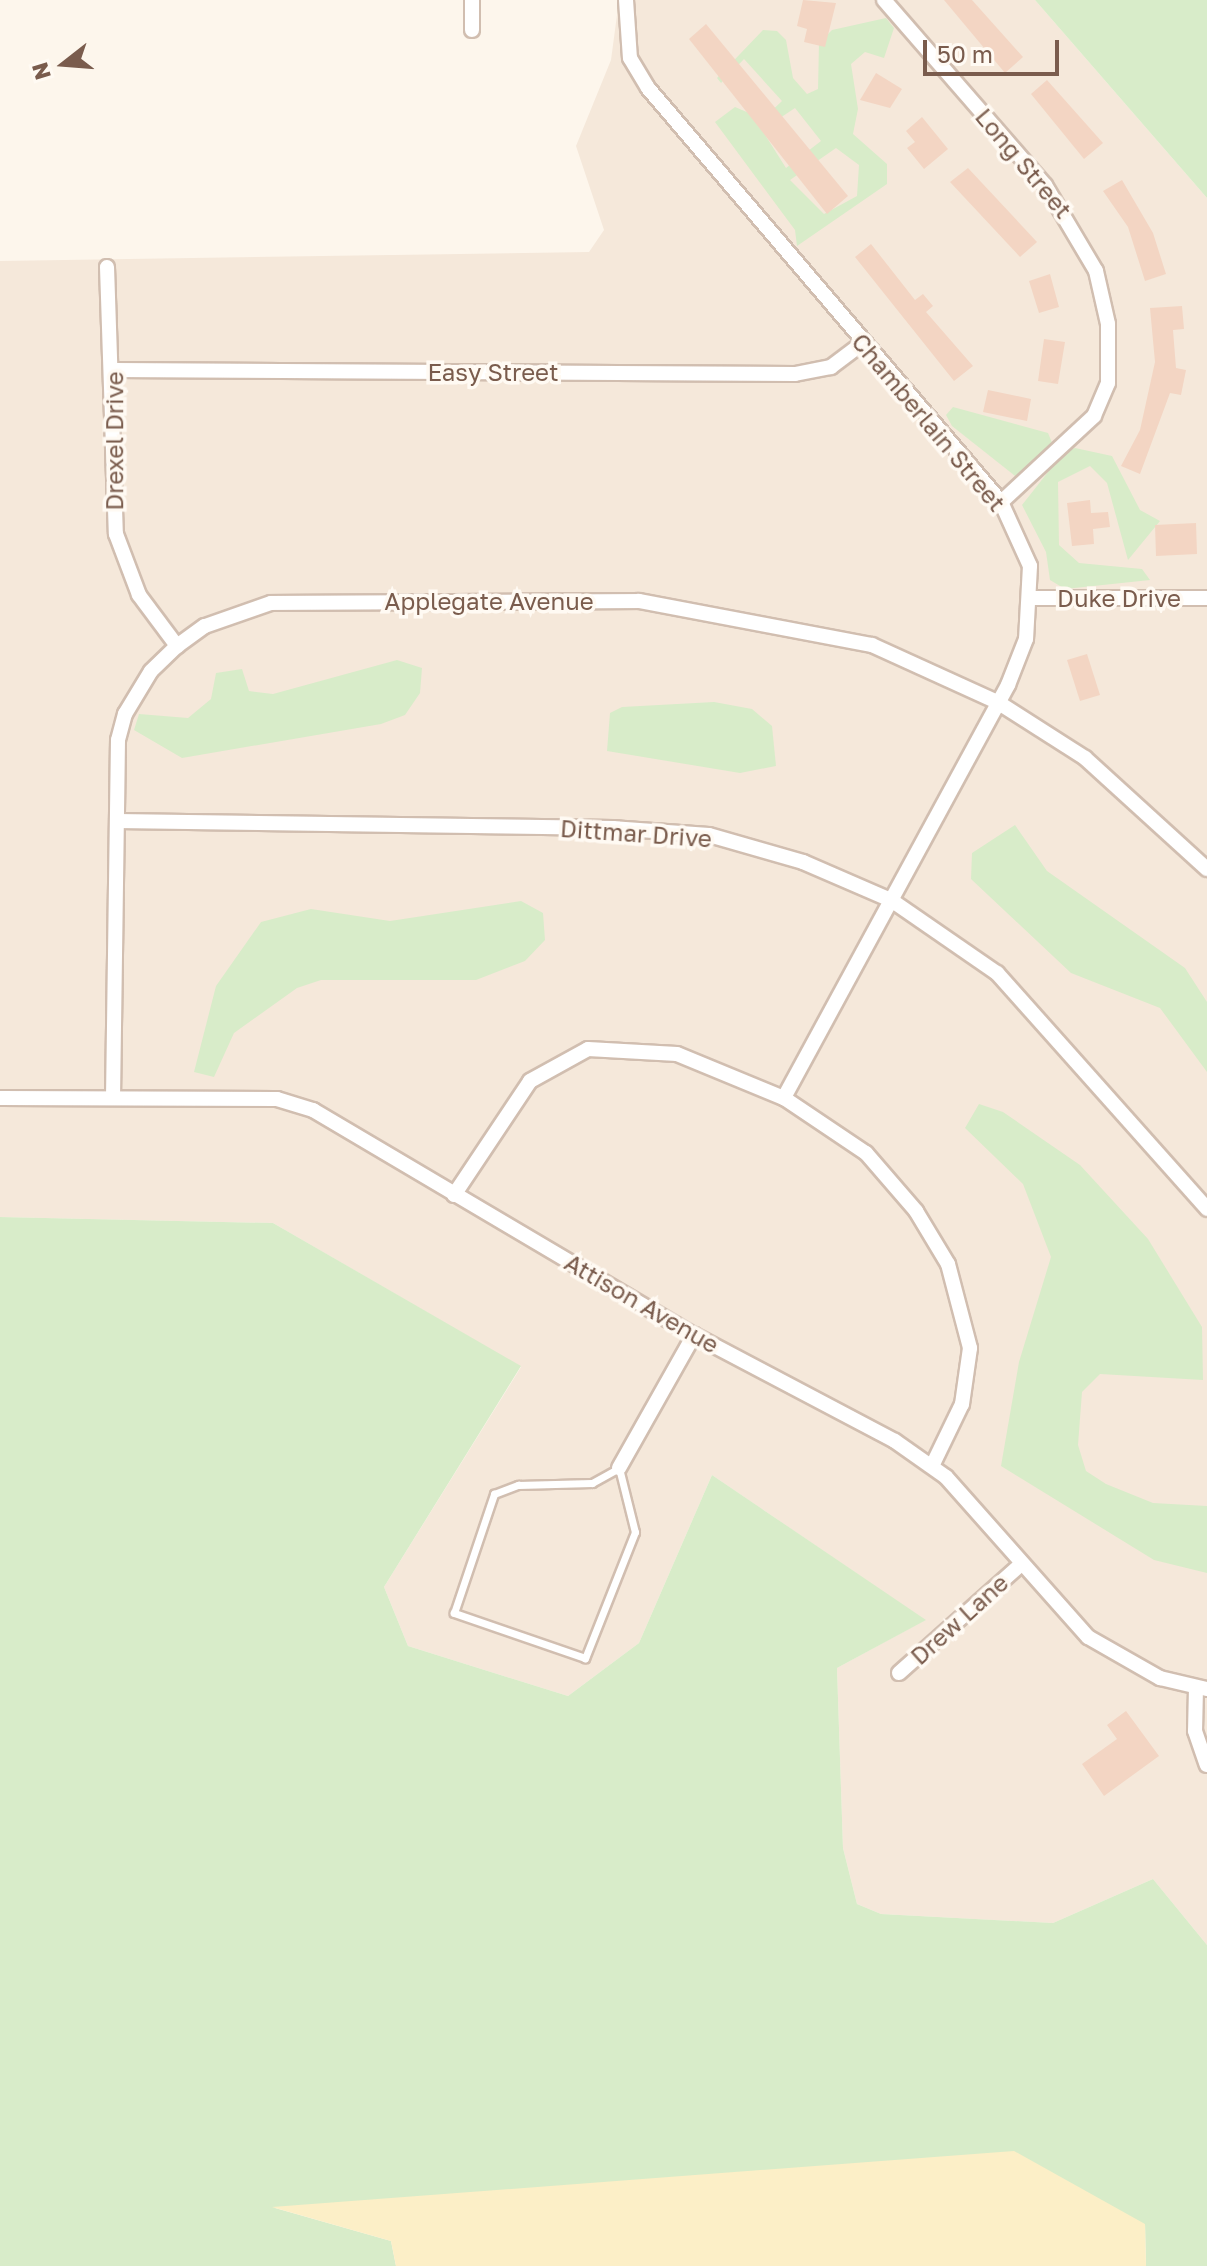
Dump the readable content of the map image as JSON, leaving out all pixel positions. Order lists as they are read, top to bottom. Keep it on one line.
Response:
{"streets":{"street":["Long Street","Easy Street","Chamberlain Street","Drexel Drive","Duke Drive","Applegate Avenue","Dittmar Drive","Attison Avenue","Drew Lane"]},"crossings":[["Long Street","Chamberlain Street"],["Easy Street","Chamberlain Street"],["Easy Street","Drexel Drive"],["Chamberlain Street","Duke Drive"],["Chamberlain Street","Applegate Avenue"],["Chamberlain Street","Dittmar Drive"],["Drexel Drive","Applegate Avenue"],["Applegate Avenue","Dittmar Drive"],["Applegate Avenue","Attison Avenue"],["Attison Avenue","Drew Lane"]],"scale_bar":"50 m","north":"left"}
